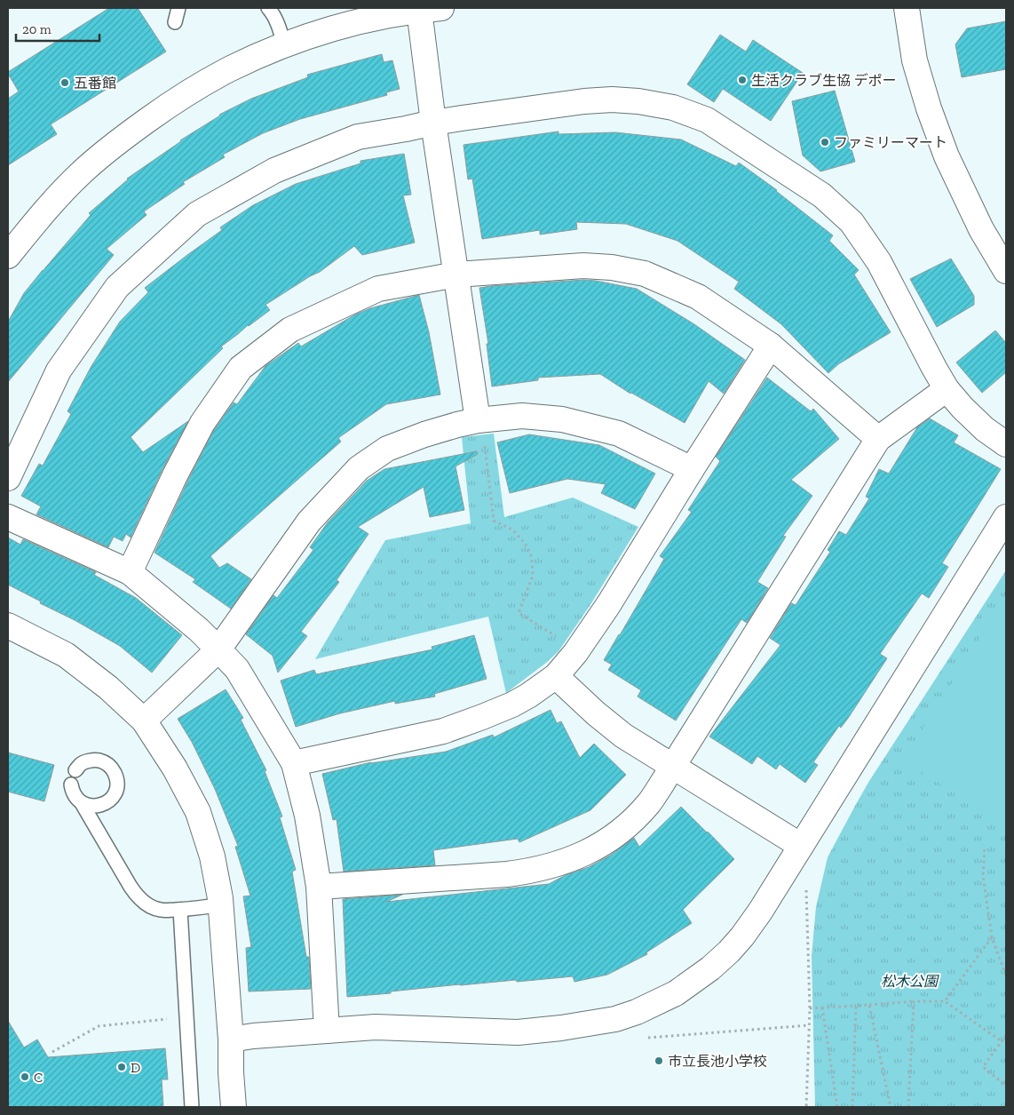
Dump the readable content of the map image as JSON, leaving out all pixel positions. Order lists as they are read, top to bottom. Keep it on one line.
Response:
{"parks":["松木公園"],"places":["生活クラブ生協 デポー","五番館","ファミリーマート","市立長池小学校","D","C"],"scale_bar":"20 m"}
